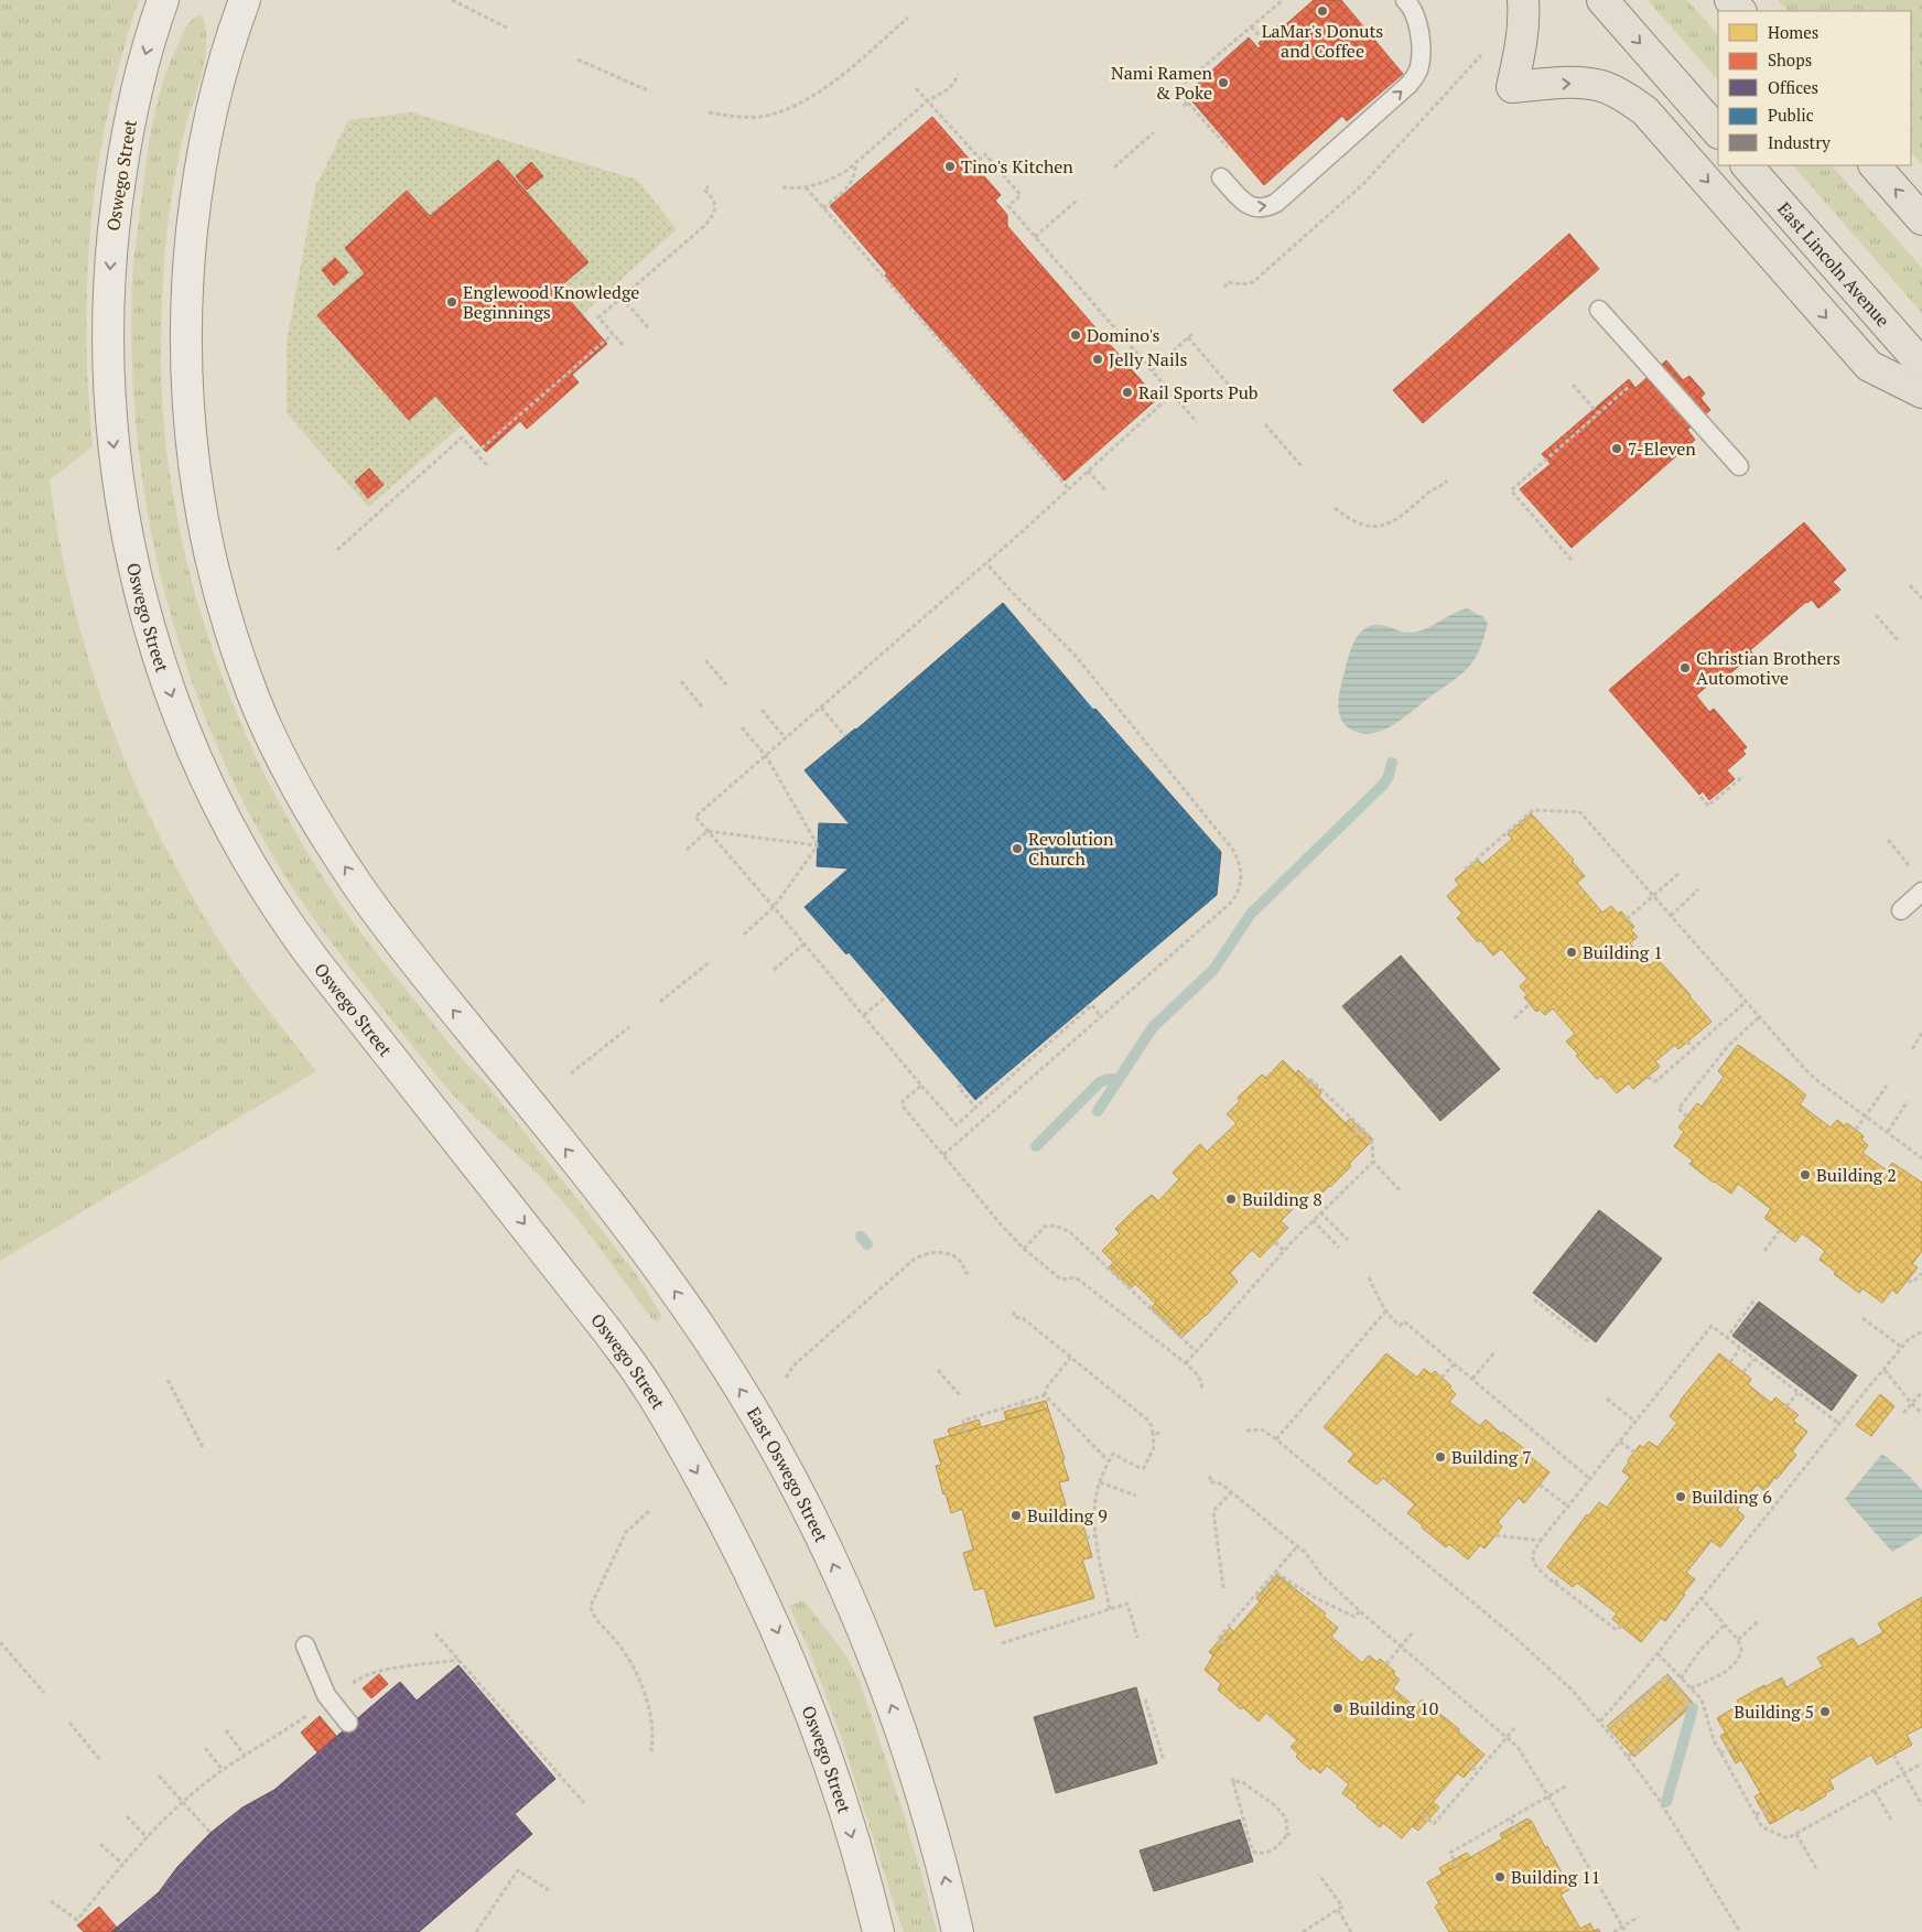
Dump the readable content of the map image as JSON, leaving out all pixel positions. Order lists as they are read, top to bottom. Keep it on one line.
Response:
{"streets":{"main road":["Oswego Street","East Lincoln Avenue","East Oswego Street"]},"one_way":["Oswego Street","East Oswego Street"],"places":["LaMar's Donuts and Coffee","Nami Ramen & Poke","Tino's Kitchen","Englewood Knowledge Beginnings","Domino's","Jelly Nails","Rail Sports Pub","7-Eleven","Christian Brothers Automotive","Revolution Church","Building 1","Building 2","Building 8","Building 7","Building 6","Building 9","Building 10","Building 5","Building 11"],"legend":["Homes","Shops","Offices","Public","Industry"]}
